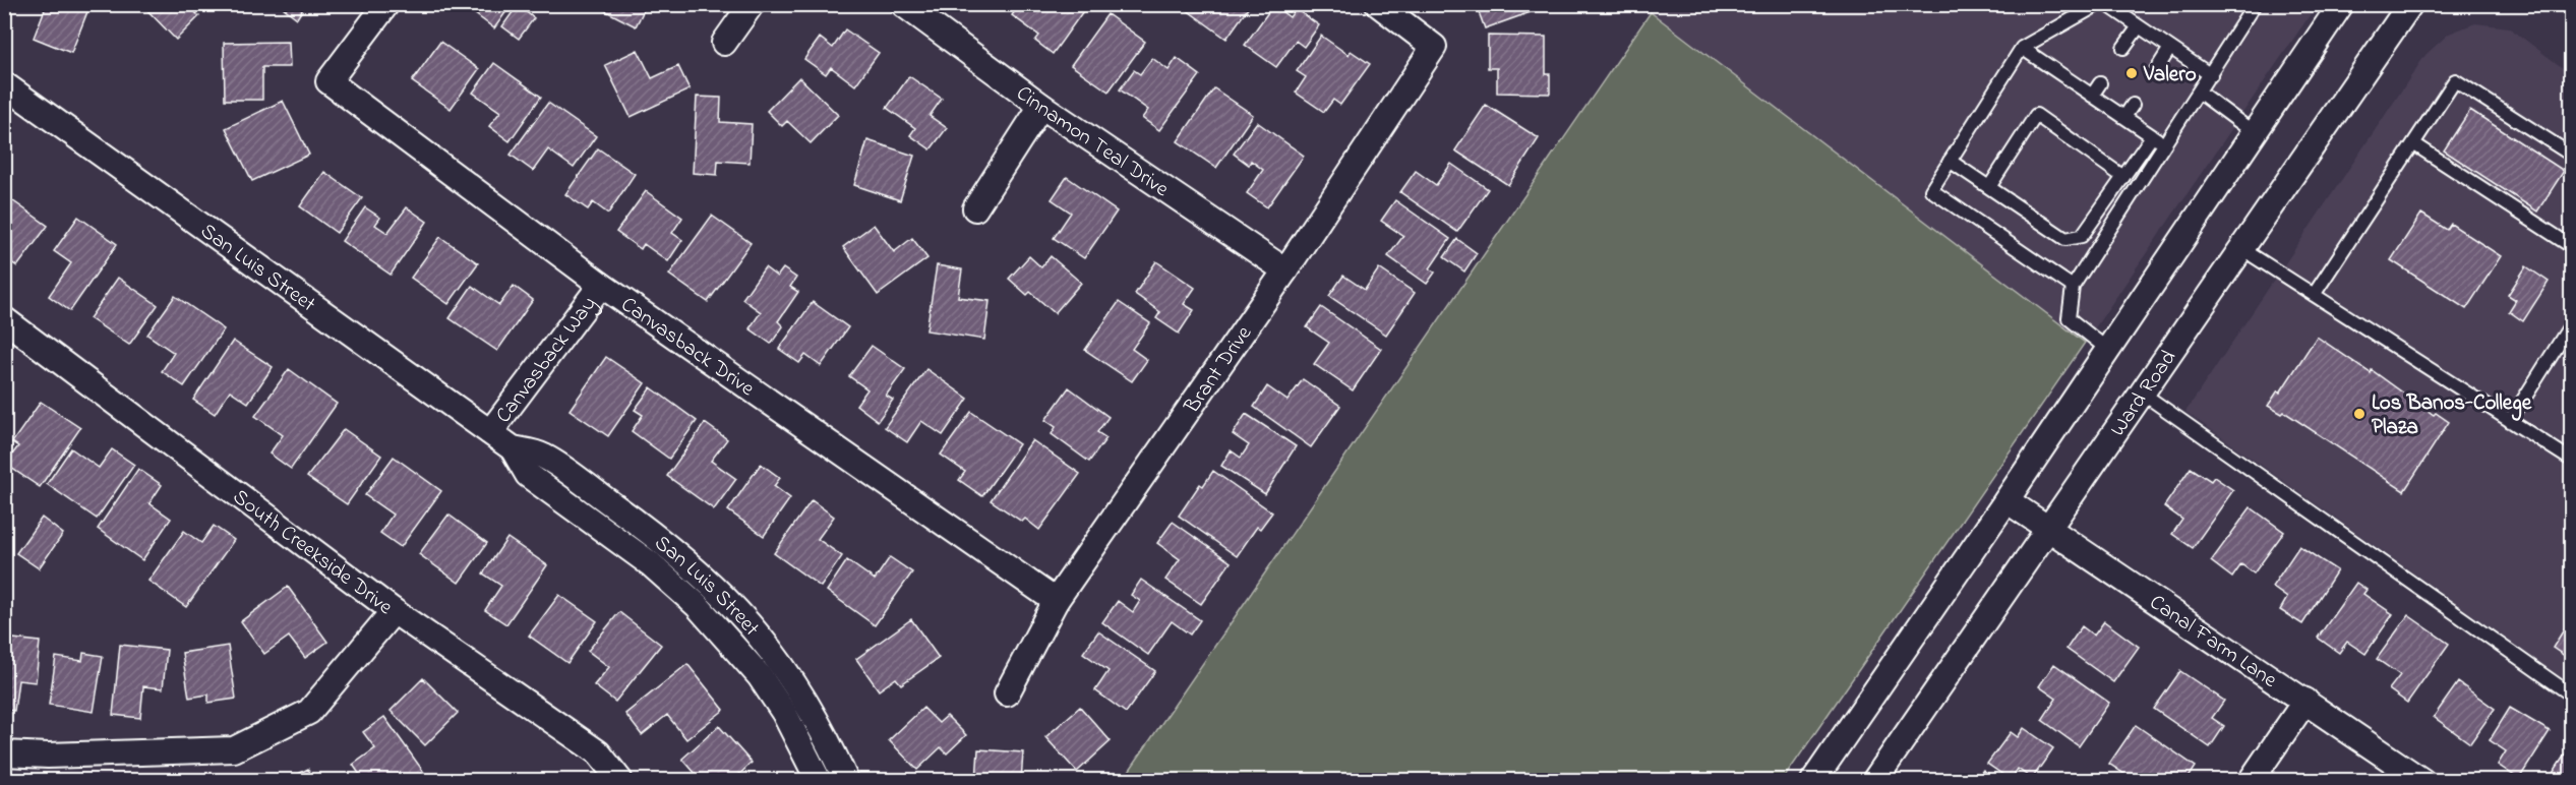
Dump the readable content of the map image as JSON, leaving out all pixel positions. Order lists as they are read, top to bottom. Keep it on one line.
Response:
{"streets":{"street":["Cinnamon Teal Drive","San Luis Street","Canvasback Drive","Canvasback Way","Brant Drive","Ward Road","South Creekside Drive","Canal Farm Lane"]},"crossings":[["Cinnamon Teal Drive","Brant Drive"],["San Luis Street","Canvasback Way"],["Canvasback Drive","Canvasback Way"],["Canvasback Drive","Brant Drive"],["Ward Road","Canal Farm Lane"]],"places":["Valero","Los Banos-College Plaza"]}
